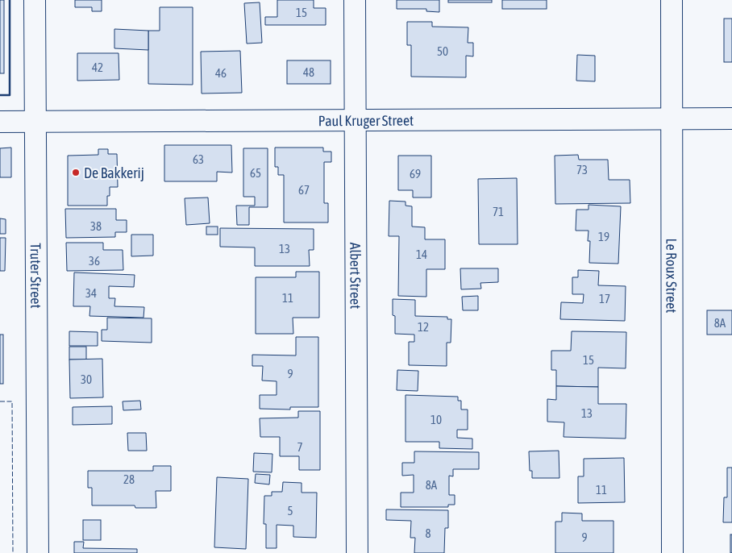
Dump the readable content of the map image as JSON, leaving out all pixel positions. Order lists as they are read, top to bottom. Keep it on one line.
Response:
{"streets":{"street":["Paul Kruger Street","Truter Street","Albert Street","Le Roux Street"]},"crossings":[["Paul Kruger Street","Truter Street"],["Paul Kruger Street","Albert Street"],["Paul Kruger Street","Le Roux Street"]],"places":["De Bakkerij"],"house_numbers":["15","50","42","48","46","63","73","65","69","67","71","38","19","13","14","36","34","11","17","8A","12","15","9","30","13","10","7","28","8A","11","5","8","9"]}
